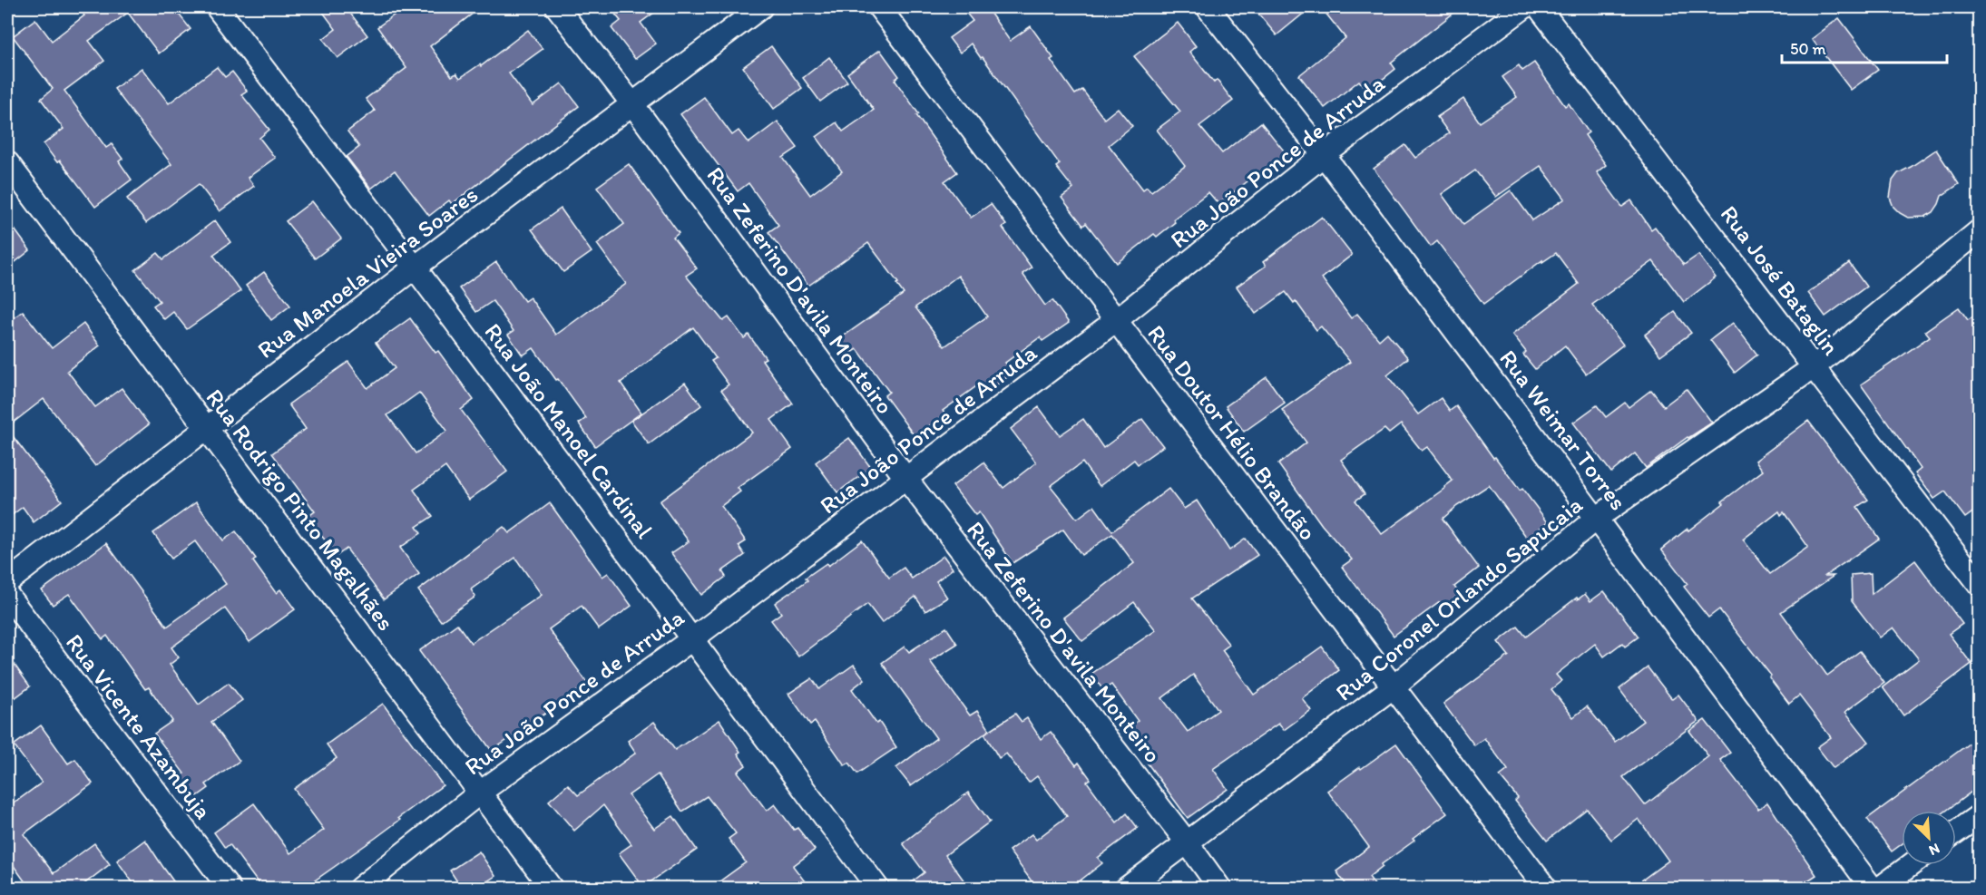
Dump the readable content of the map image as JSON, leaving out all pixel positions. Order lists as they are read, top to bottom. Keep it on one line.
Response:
{"streets":{"street":["Rua João Ponce de Arruda","Rua Manoela Vieira Soares","Rua José Bataglin","Rua Zeferino D'avila Monteiro","Rua Weimar Torres","Rua João Manoel Cardinal","Rua Doutor Hélio Brandão","Rua Rodrigo Pinto Magalhães","Rua Coronel Orlando Sapucaia","Rua Vicente Azambuja"]},"crossings":[["Rua João Ponce de Arruda","Rua Zeferino D'avila Monteiro"],["Rua João Ponce de Arruda","Rua Weimar Torres"],["Rua João Ponce de Arruda","Rua João Manoel Cardinal"],["Rua João Ponce de Arruda","Rua Doutor Hélio Brandão"],["Rua João Ponce de Arruda","Rua Rodrigo Pinto Magalhães"],["Rua Manoela Vieira Soares","Rua Zeferino D'avila Monteiro"],["Rua Manoela Vieira Soares","Rua João Manoel Cardinal"],["Rua Manoela Vieira Soares","Rua Rodrigo Pinto Magalhães"],["Rua José Bataglin","Rua Coronel Orlando Sapucaia"],["Rua Zeferino D'avila Monteiro","Rua Coronel Orlando Sapucaia"],["Rua Weimar Torres","Rua Coronel Orlando Sapucaia"],["Rua Doutor Hélio Brandão","Rua Coronel Orlando Sapucaia"]],"scale_bar":"50 m","north":"bottom right"}
